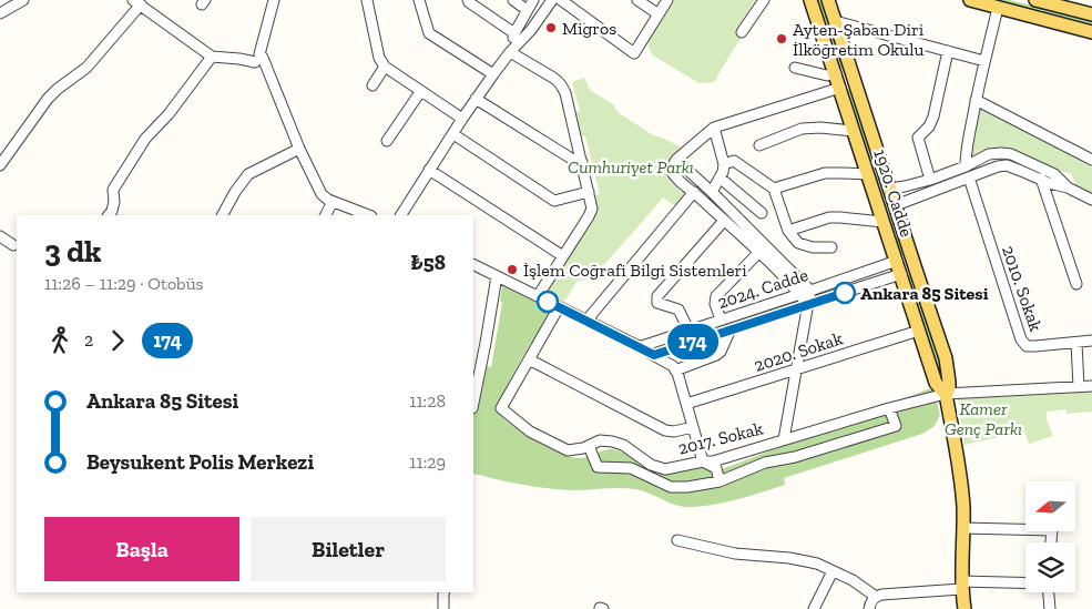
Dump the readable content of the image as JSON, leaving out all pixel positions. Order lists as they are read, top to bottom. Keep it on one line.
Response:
{"streets":{"main road":["1920. Cadde"],"street":["2024. Cadde","2010. Sokak","2020. Sokak","2017. Sokak"]},"crossings":[["1920. Cadde","2024. Cadde"],["1920. Cadde","2020. Sokak"],["1920. Cadde","2017. Sokak"]],"parks":["Cumhuriyet Parkı","Kamer Genç Parkı"],"places":["Migros","Ayten-Şaban Diri İlköğretim Okulu","İşlem Coğrafi Bilgi Sistemleri","Ankara 85 Sitesi"],"lines":["bus line 174"],"north":"left","page":{"on_map":"174","heading":["3 dk","11:26 – 11:29 · Otobüs","₺58"],"legs":["2","174"],"list":[{"name":"Ankara 85 Sitesi","value":"11:28"},{"name":"Beysukent Polis Merkezi","value":"11:29"}],"buttons":["Başla","Biletler"]}}
